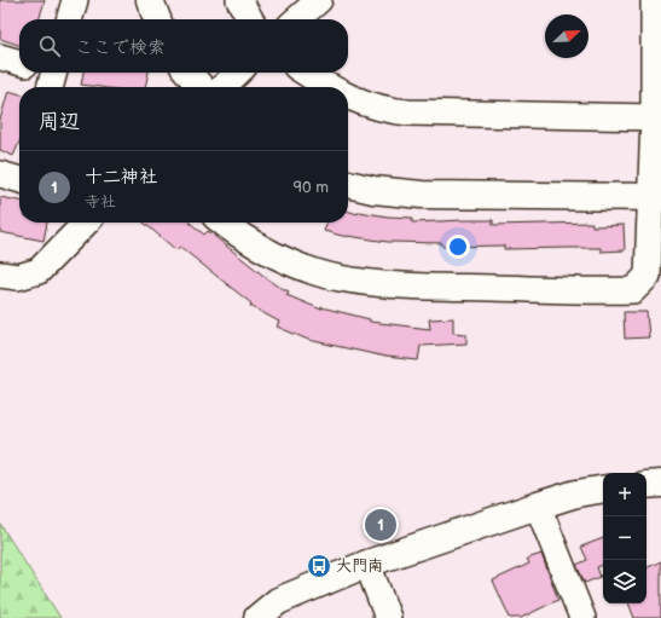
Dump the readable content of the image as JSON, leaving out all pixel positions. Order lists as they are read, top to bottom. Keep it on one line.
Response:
{"places":{"bus stop":["大門南"]},"north":"top right","page":{"search":"ここで検索","heading":"周辺","list":[{"mark":"1","name":"十二神社","note":"寺社","value":"90 m"}],"map_buttons":["+","−"],"pins":"1"}}
